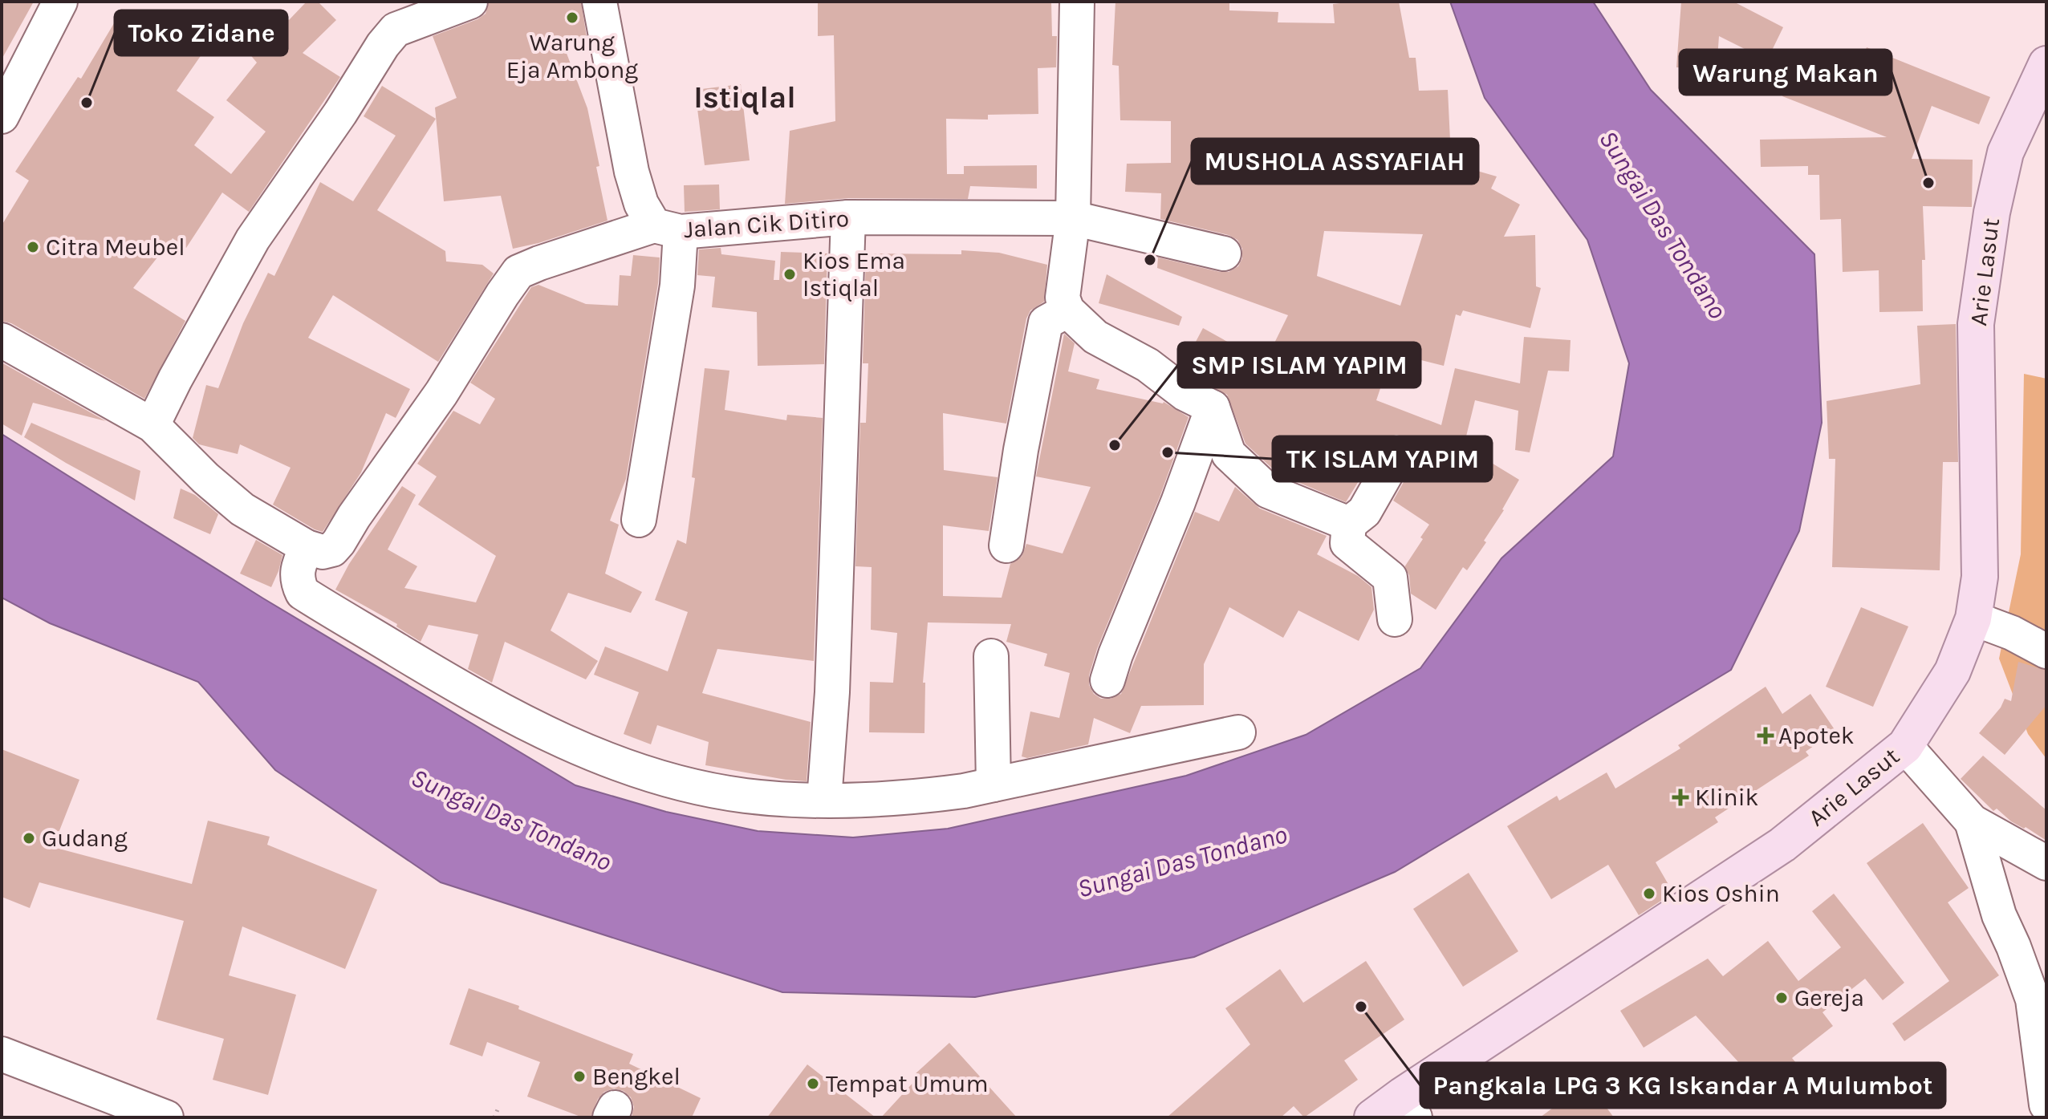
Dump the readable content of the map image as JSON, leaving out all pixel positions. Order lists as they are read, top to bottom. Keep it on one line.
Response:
{"streets":{"main road":["Arie Lasut"],"street":["Jalan Cik Ditiro"]},"districts":["Istiqlal"],"water":["Sungai Das Tondano"],"places":{"other":["Warung Eja Ambong","Toko Zidane","Warung Makan","Citra Meubel","MUSHOLA ASSYAFIAH","Kios Ema Istiqlal","SMP ISLAM YAPIM","TK ISLAM YAPIM","Gudang","Kios Oshin","Gereja","Pangkala LPG 3 KG Iskandar A Mulumbot","Bengkel","Tempat Umum"],"health":["Apotek","Klinik"]}}
